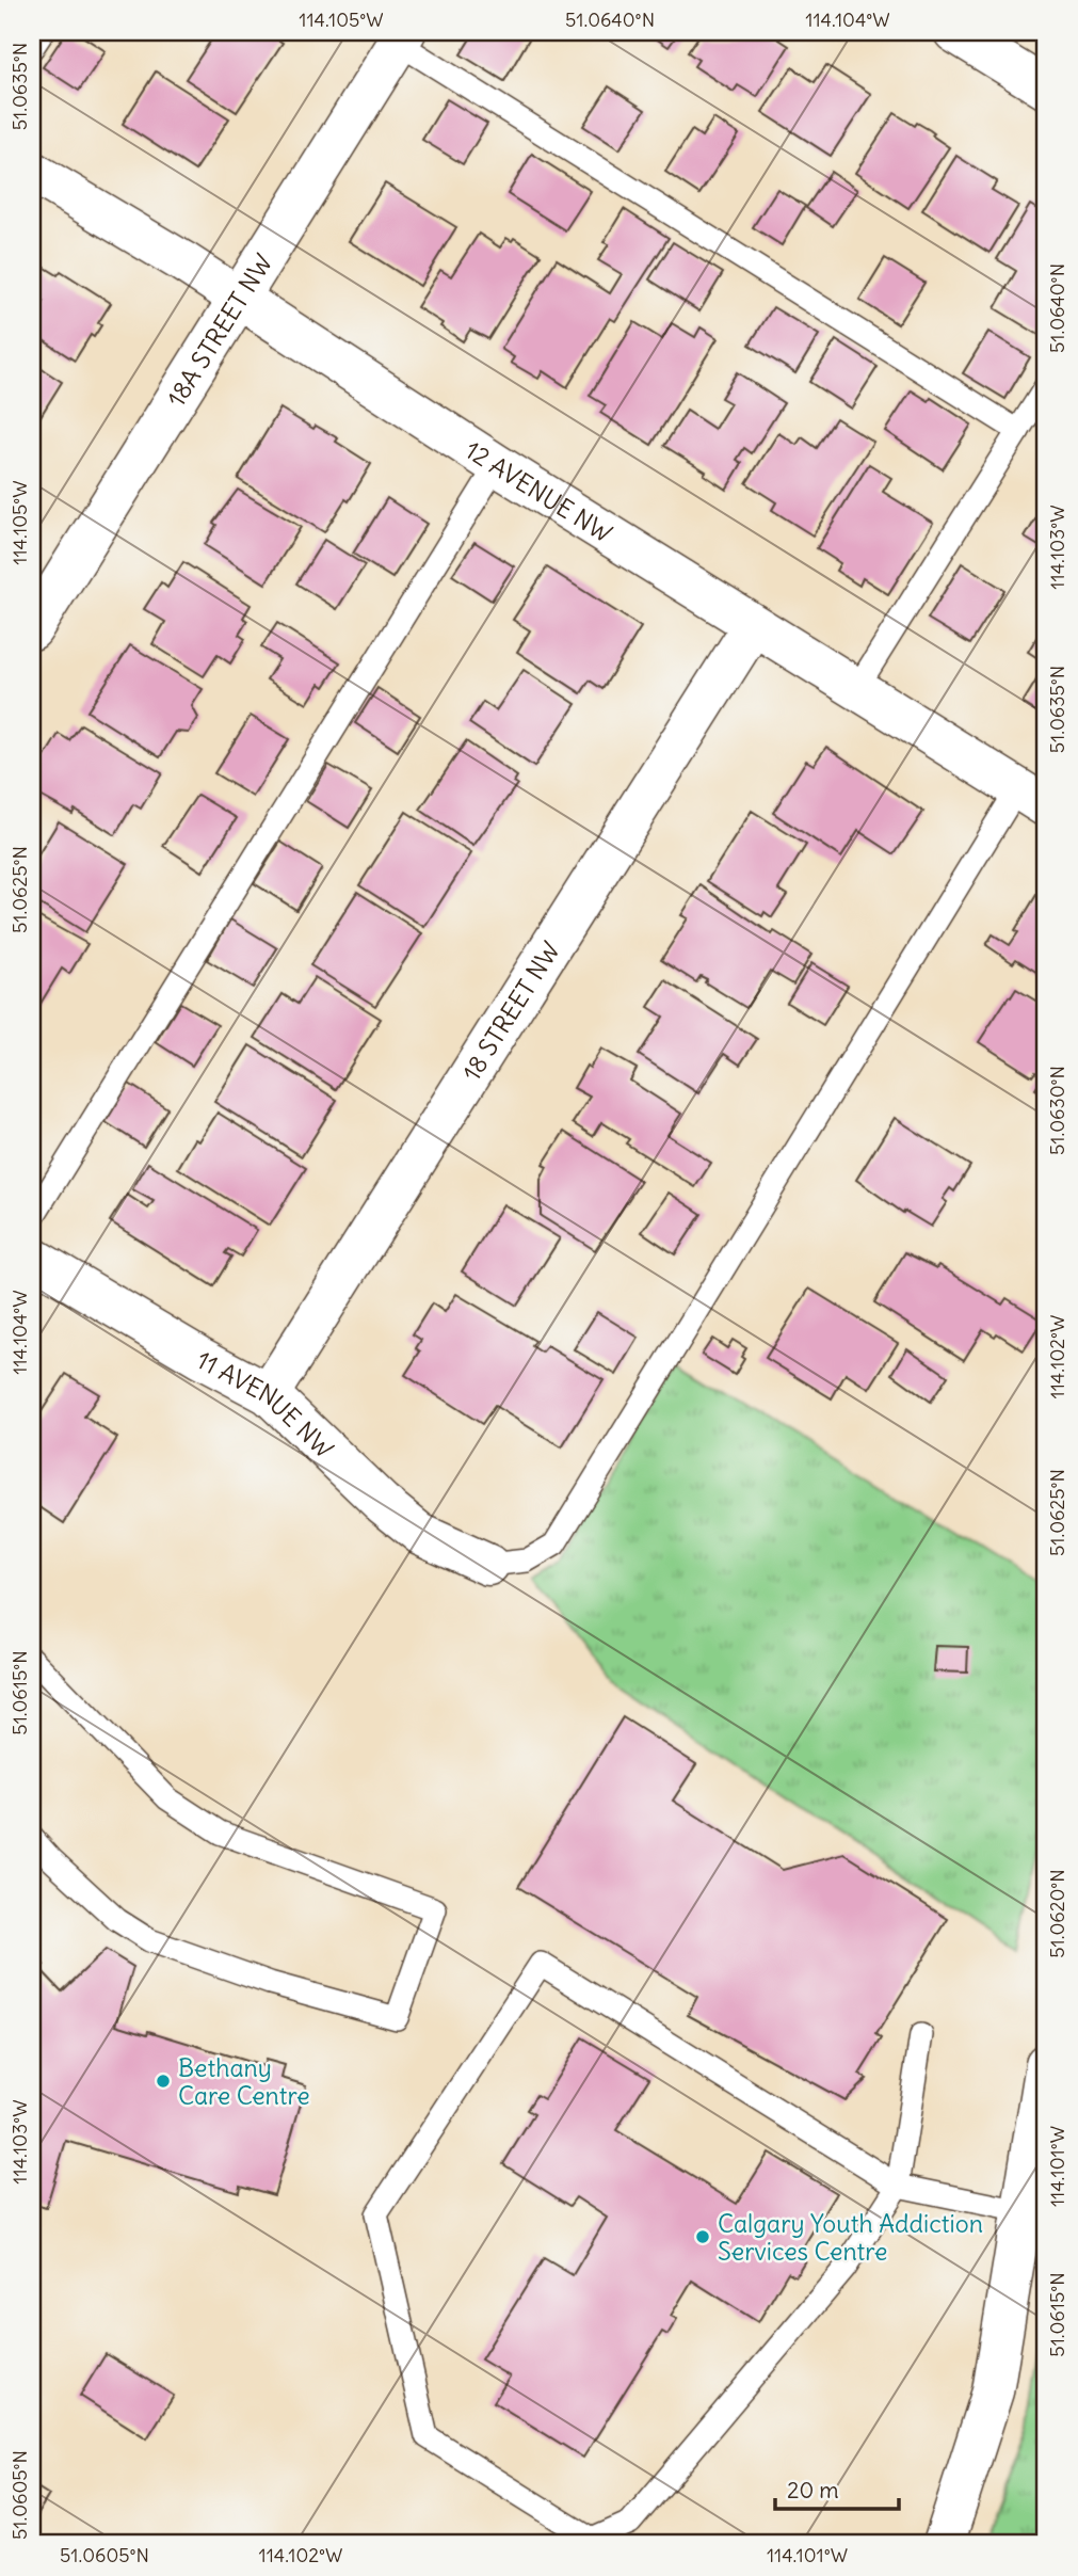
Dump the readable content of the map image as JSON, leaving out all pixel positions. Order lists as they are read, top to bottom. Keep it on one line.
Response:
{"streets":{"street":["18A STREET NW","12 AVENUE NW","18 STREET NW","11 AVENUE NW"]},"crossings":[["18A STREET NW","12 AVENUE NW"],["12 AVENUE NW","18 STREET NW"],["18 STREET NW","11 AVENUE NW"]],"places":["Bethany Care Centre","Calgary Youth Addiction Services Centre"],"scale_bar":"20 m","coordinates":["114.105°W","51.0640°N","114.104°W","51.0635°N","114.103°W","51.0625°N","51.0630°N","114.102°W","51.0615°N","51.0620°N","114.101°W","51.0605°N"]}
